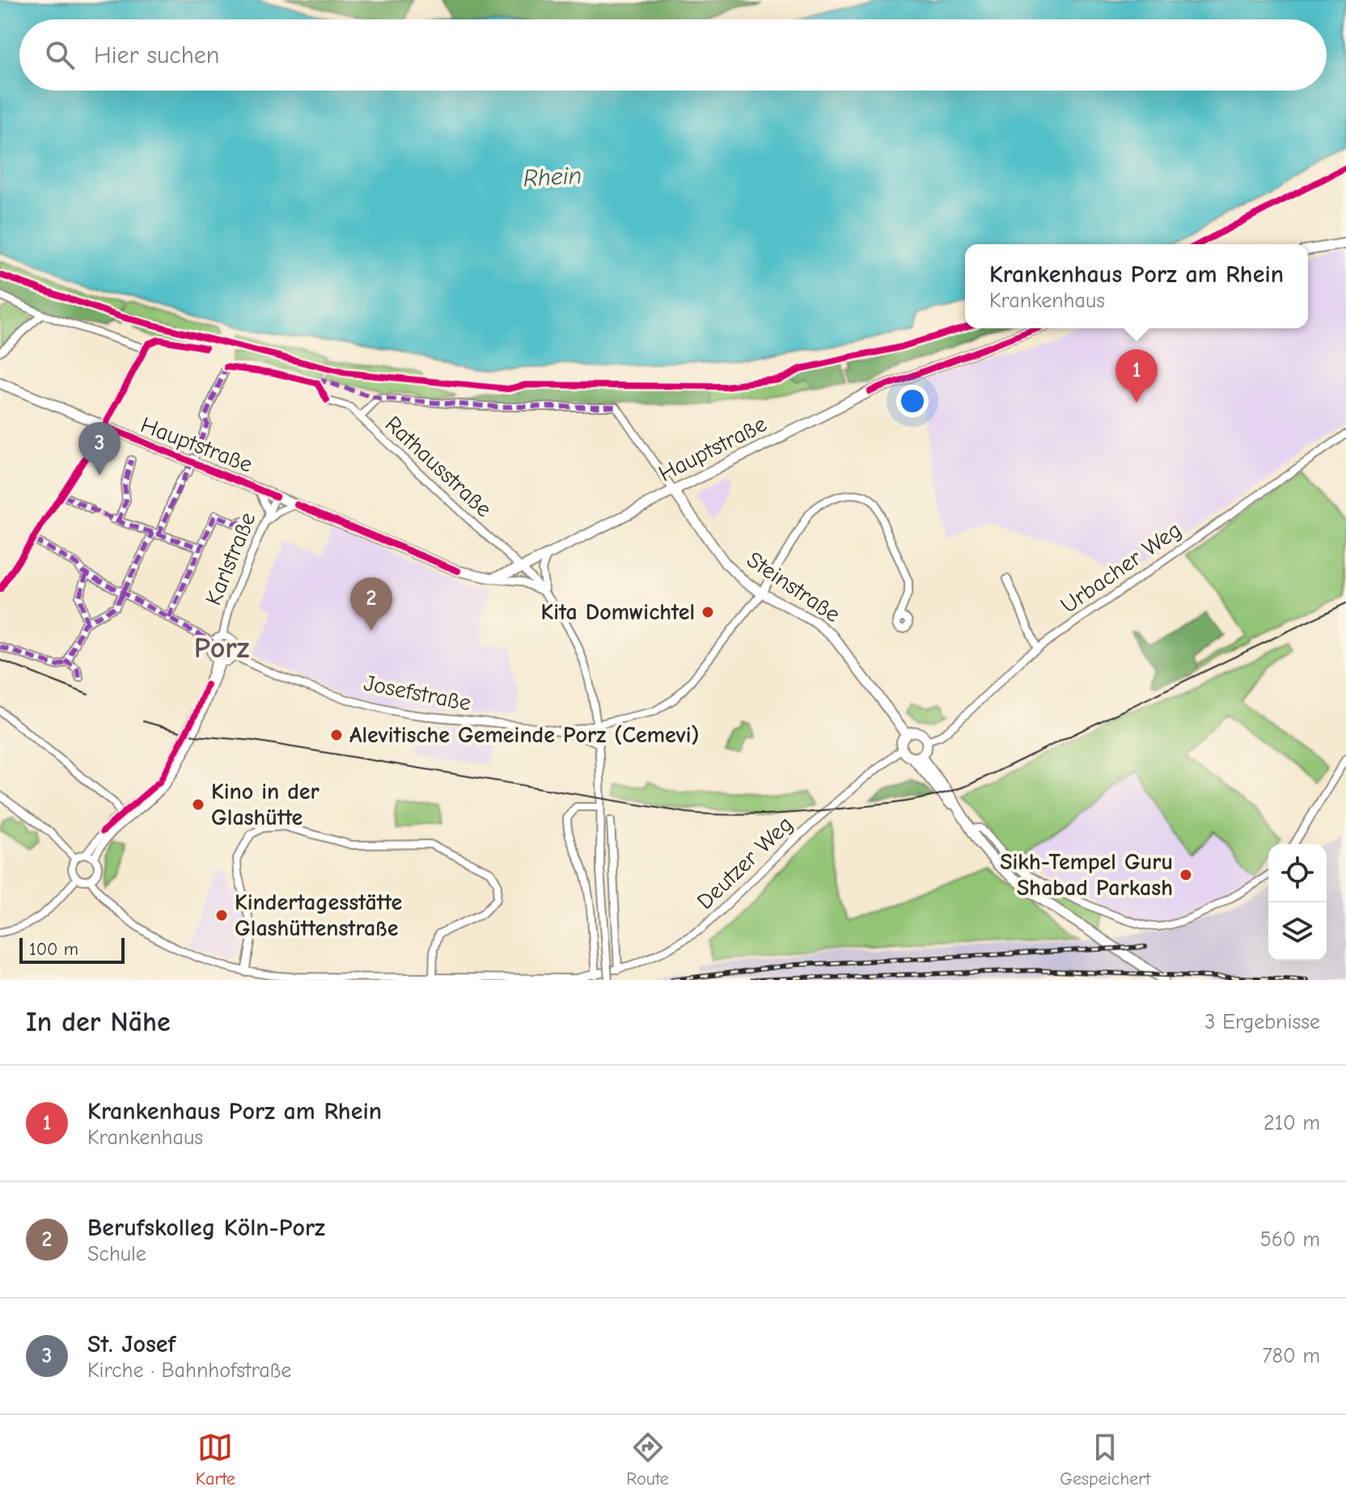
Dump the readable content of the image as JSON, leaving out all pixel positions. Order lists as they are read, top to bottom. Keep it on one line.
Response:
{"streets":{"main road":["Hauptstraße","Steinstraße"],"street":["Rathausstraße","Karlstraße","Urbacher Weg","Josefstraße","Deutzer Weg"]},"crossings":[["Hauptstraße","Rathausstraße"],["Hauptstraße","Karlstraße"],["Hauptstraße","Steinstraße"],["Rathausstraße","Steinstraße"],["Rathausstraße","Josefstraße"],["Karlstraße","Josefstraße"],["Urbacher Weg","Steinstraße"],["Urbacher Weg","Deutzer Weg"],["Steinstraße","Josefstraße"],["Steinstraße","Deutzer Weg"]],"districts":["Porz"],"water":["Rhein"],"places":["Kita Domwichtel","Alevitische Gemeinde Porz (Cemevi)","Kino in der Glashütte","Sikh-Tempel Guru Shabad Parkash","Kindertagesstätte Glashüttenstraße"],"scale_bar":"100 m","page":{"search":"Hier suchen","popup":["Krankenhaus Porz am Rhein","Krankenhaus"],"pins":["1","3","2"],"scale":"100 m","heading":["In der Nähe","3 Ergebnisse"],"list":[{"mark":"1","name":"Krankenhaus Porz am Rhein","note":"Krankenhaus","value":"210 m"},{"mark":"2","name":"Berufskolleg Köln-Porz","note":"Schule","value":"560 m"},{"mark":"3","name":"St. Josef","note":"Kirche · Bahnhofstraße","value":"780 m"}],"nav":["Karte","Route","Gespeichert"]}}
